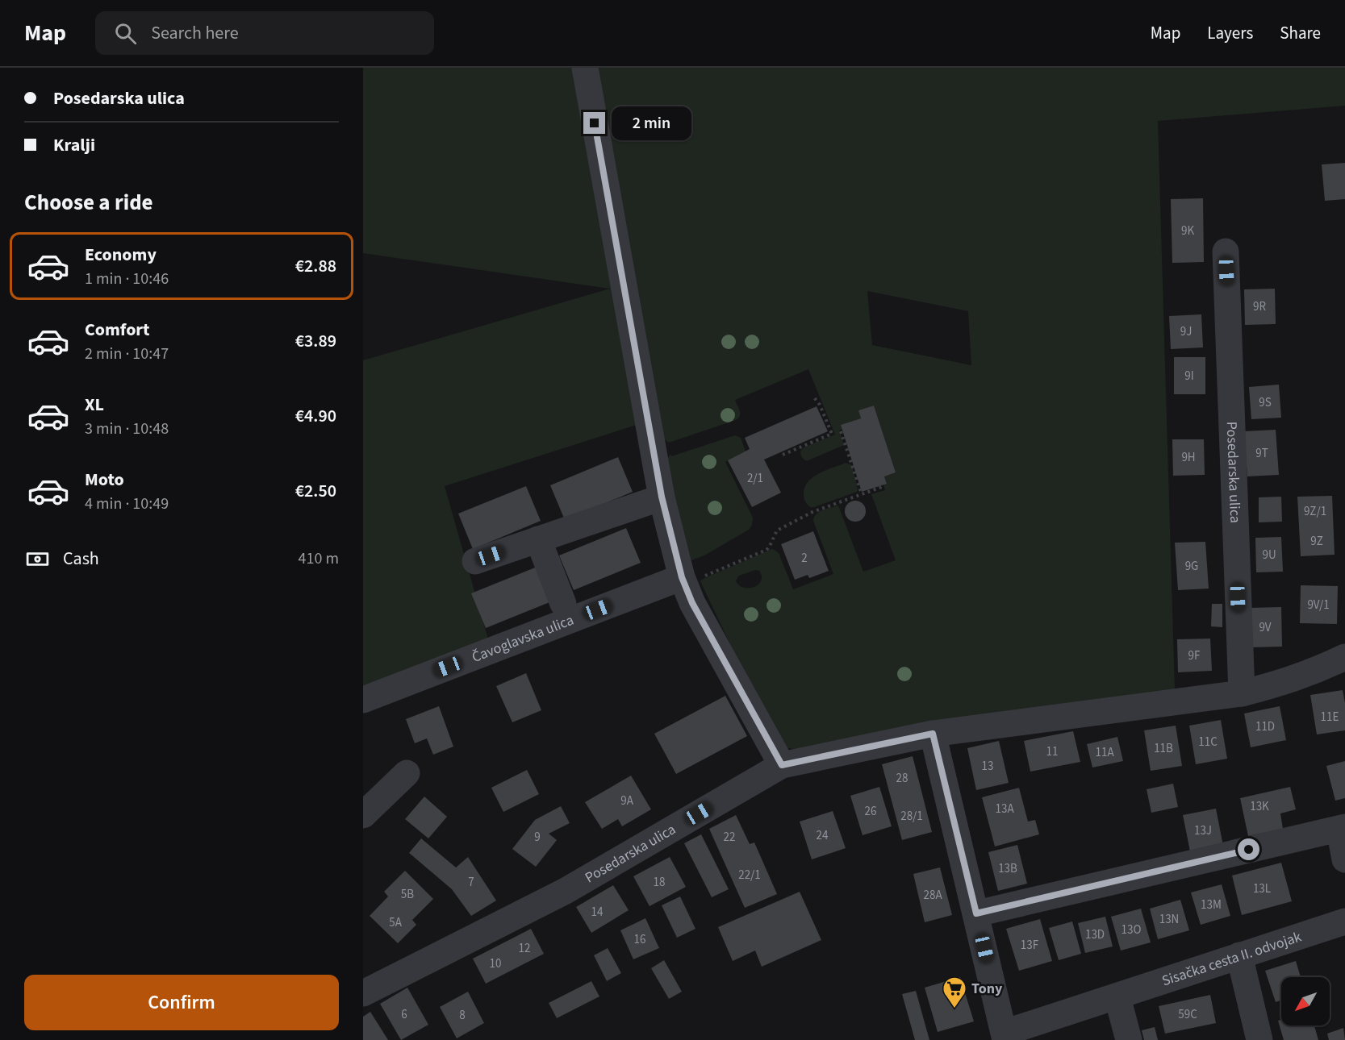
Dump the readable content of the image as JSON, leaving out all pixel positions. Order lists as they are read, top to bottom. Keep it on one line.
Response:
{"streets":{"street":["Posedarska ulica","Čavoglavska ulica","Sisačka cesta II. odvojak"]},"places":{"supermarket":["Tony"]},"house_numbers":["9K","9R","9J","9I","9S","9T","9H","2/1","9Z/1","9Z","9U","2","9G","9V/1","9V","9F","11E","11D","11C","11B","11","11A","13","28","9A","13K","13A","26","28/1","13J","24","9","22","13B","22/1","7","18","13L","5B","28A","13M","14","13N","5A","13O","13D","16","13F","12","10","6","59C","8"],"north":"bottom left","page":{"header":"Map","search":"Search here","nav":["Map","Layers","Share"],"banner":["Posedarska ulica","Kralji"],"bubble":"2 min","heading":"Choose a ride","list":[{"name":"Economy","note":"1 min · 10:46","value":"€2.88"},{"name":"Comfort","note":"2 min · 10:47","value":"€3.89"},{"name":"XL","note":"3 min · 10:48","value":"€4.90"},{"name":"Moto","note":"4 min · 10:49","value":"€2.50"}],"pay":["Cash","410 m"],"buttons":"Confirm"}}
